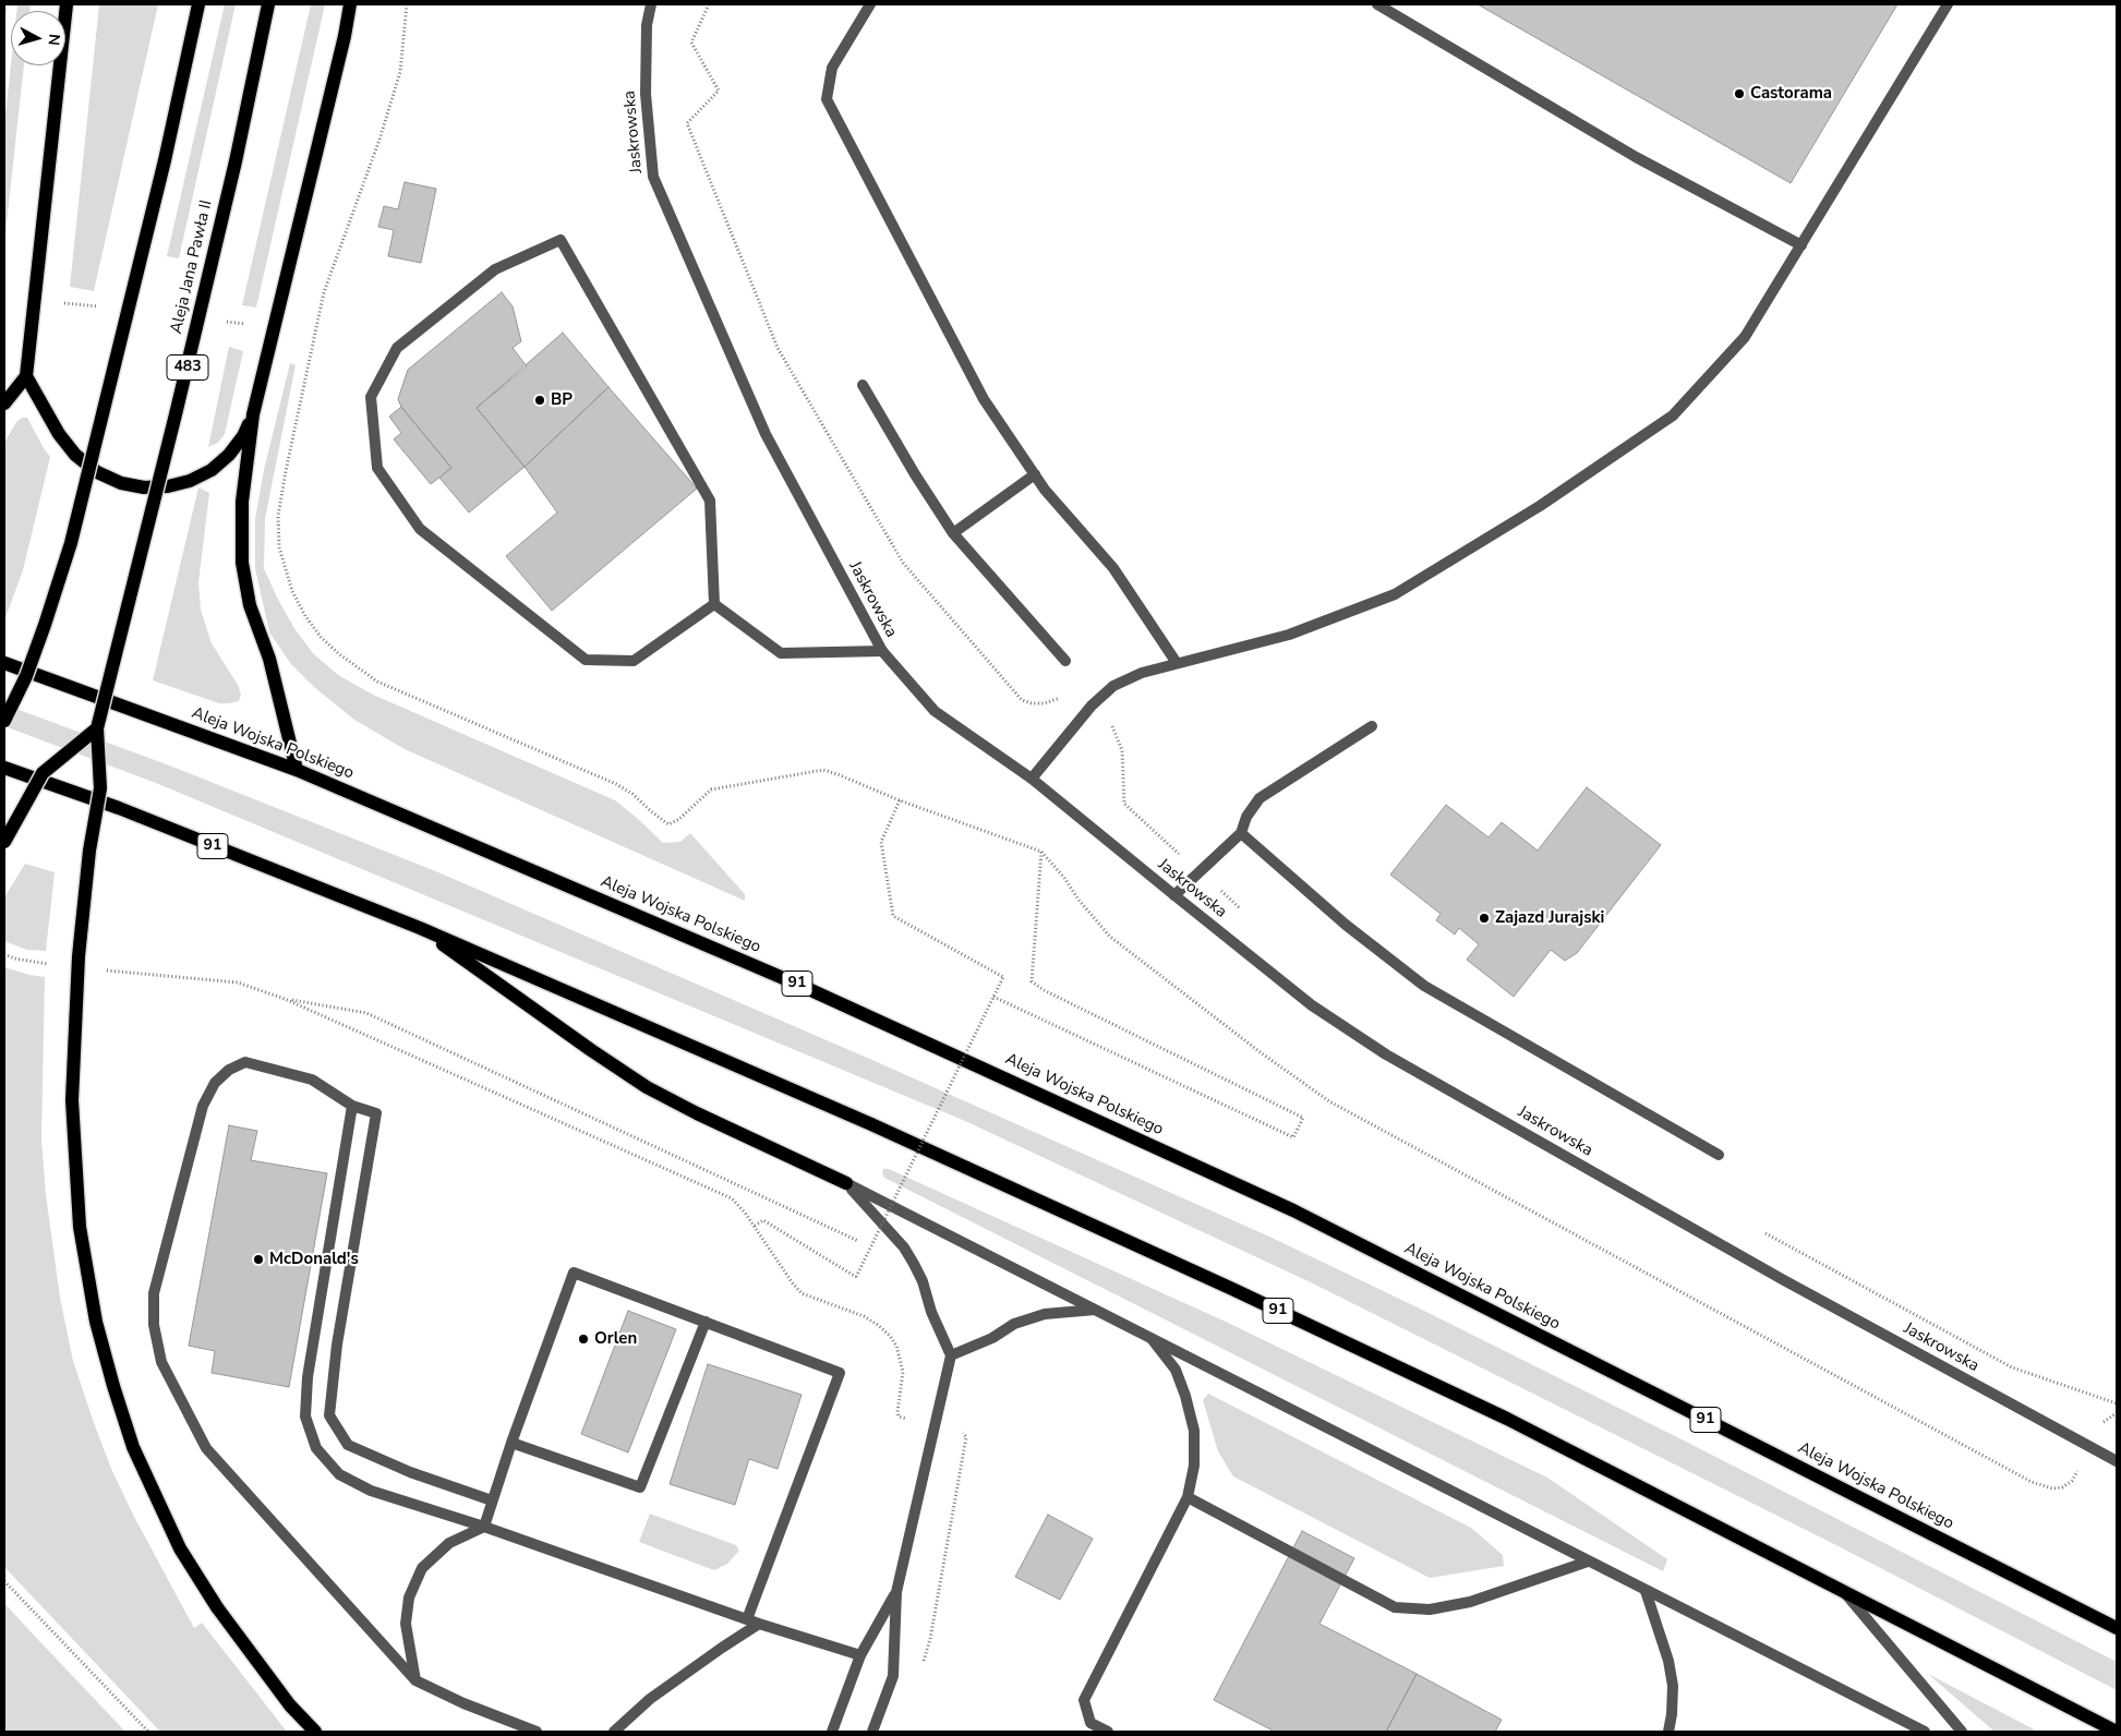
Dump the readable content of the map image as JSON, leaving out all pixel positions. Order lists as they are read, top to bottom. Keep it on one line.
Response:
{"streets":{"main road":["Aleja Jana Pawła II","483","Aleja Wojska Polskiego","91"],"street":["Jaskrowska"]},"places":["Castorama","BP","Zajazd Jurajski","McDonald's","Orlen"],"north":"right"}
